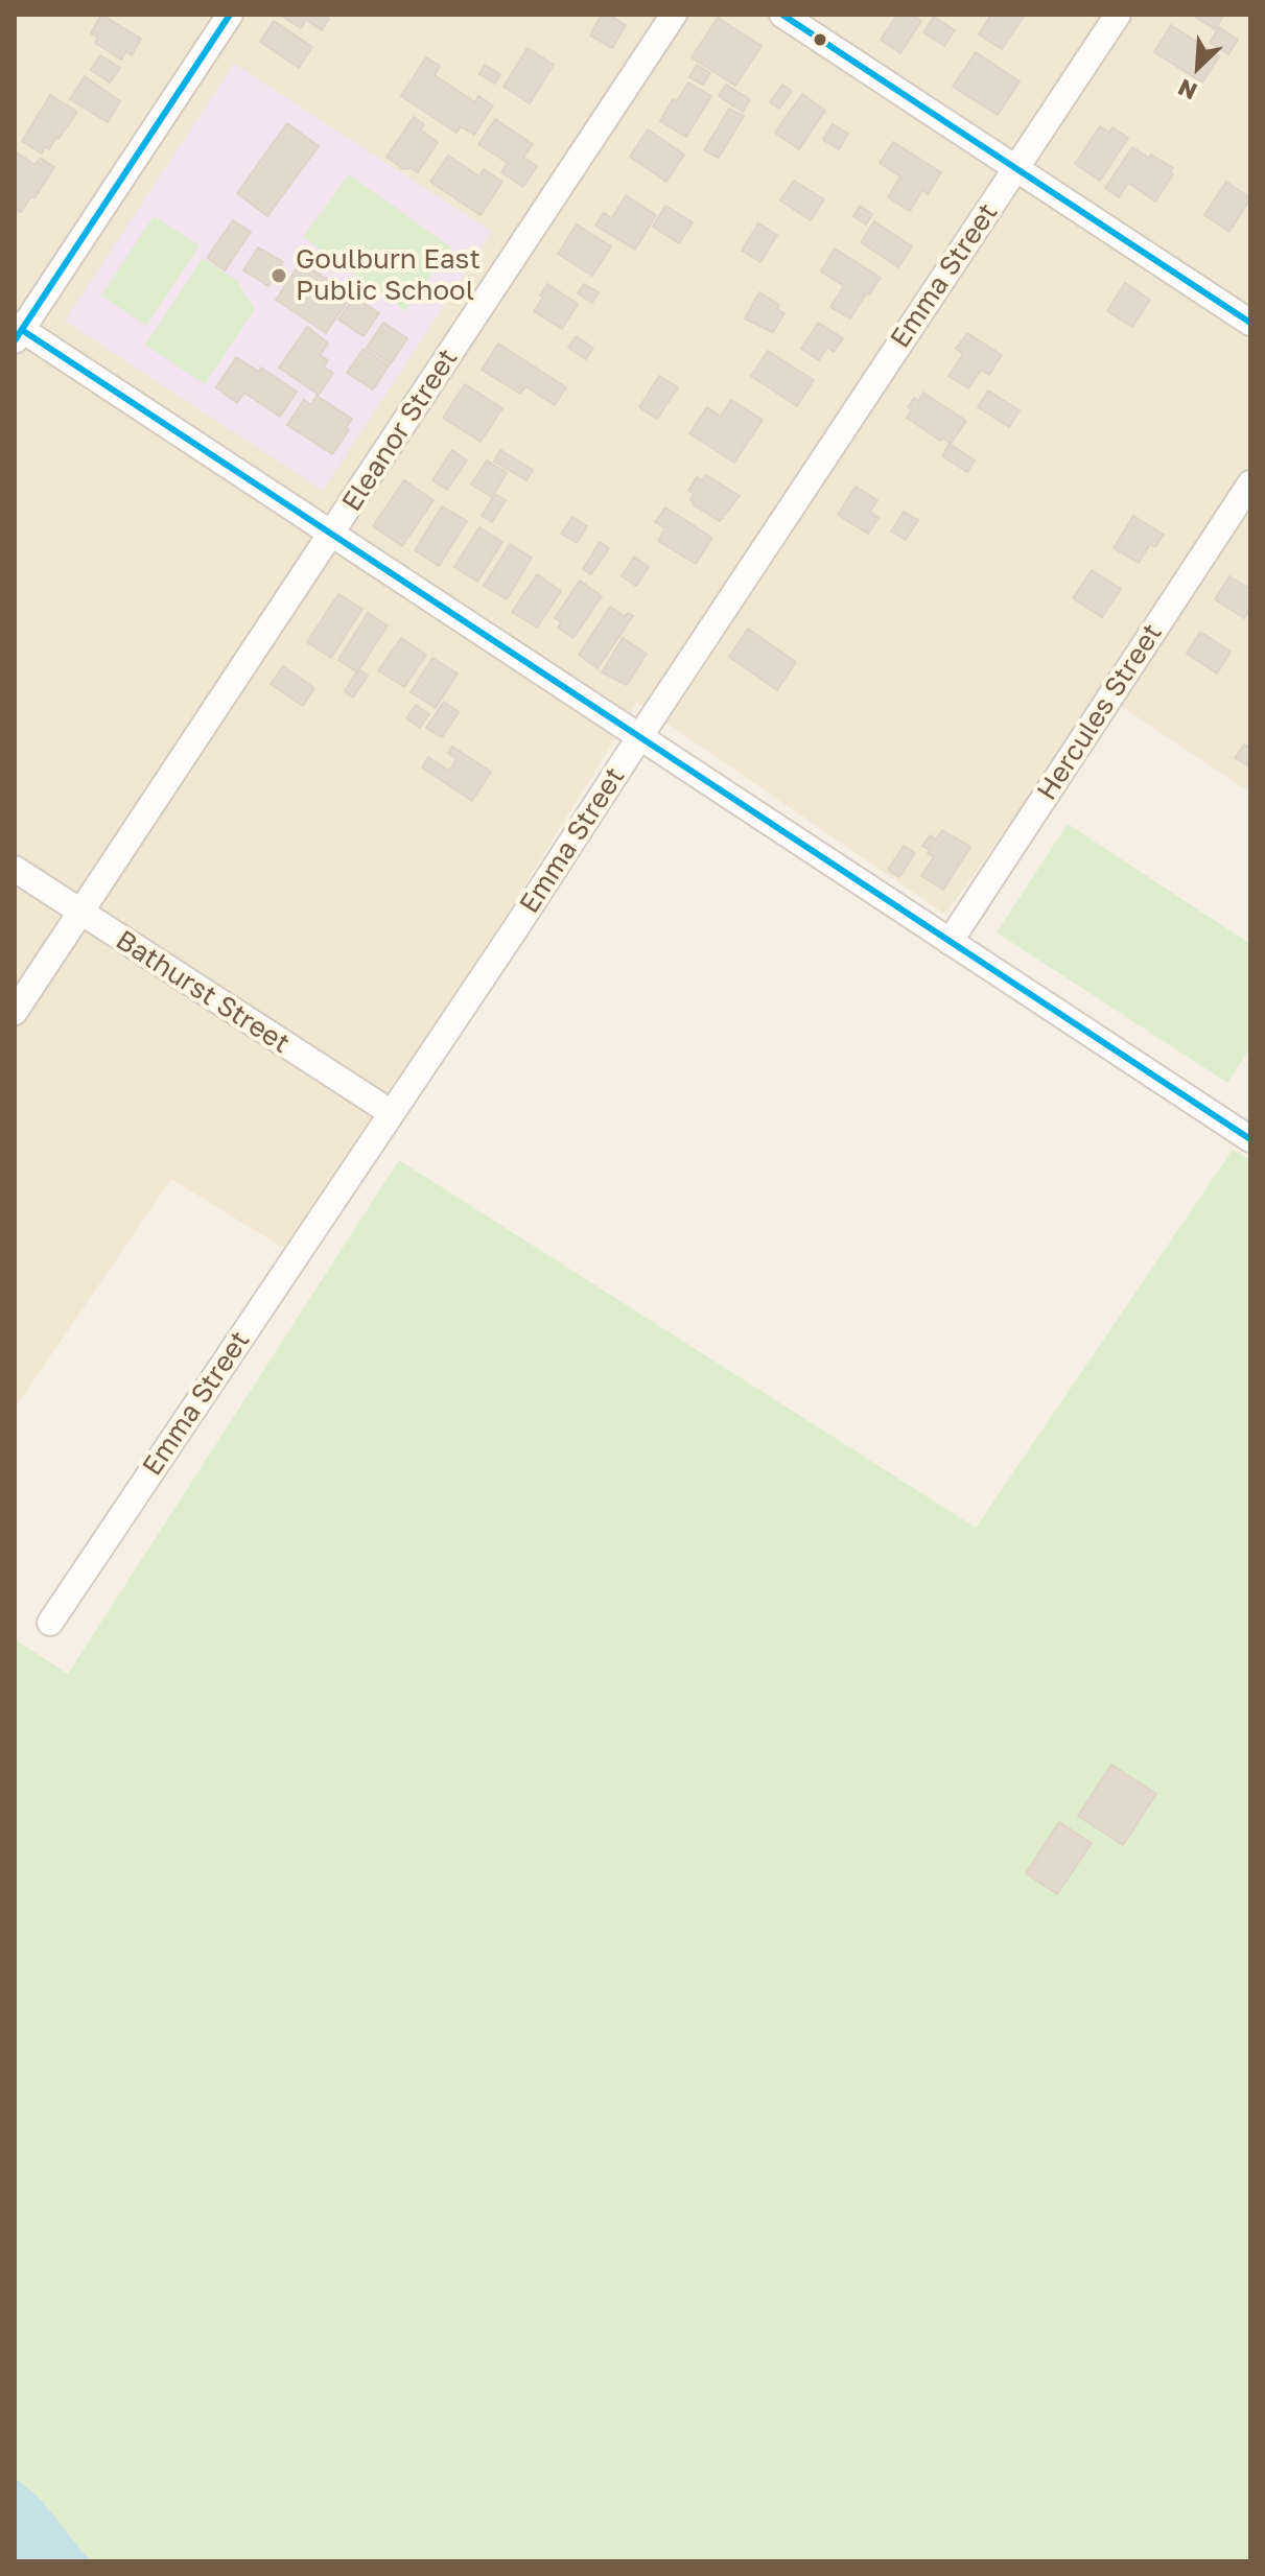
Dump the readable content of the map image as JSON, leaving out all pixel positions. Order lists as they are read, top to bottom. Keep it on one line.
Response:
{"streets":{"street":["Emma Street","Eleanor Street","Hercules Street","Bathurst Street"]},"crossings":[["Emma Street","Bathurst Street"],["Eleanor Street","Bathurst Street"]],"places":["Goulburn East Public School"],"north":"bottom left"}
